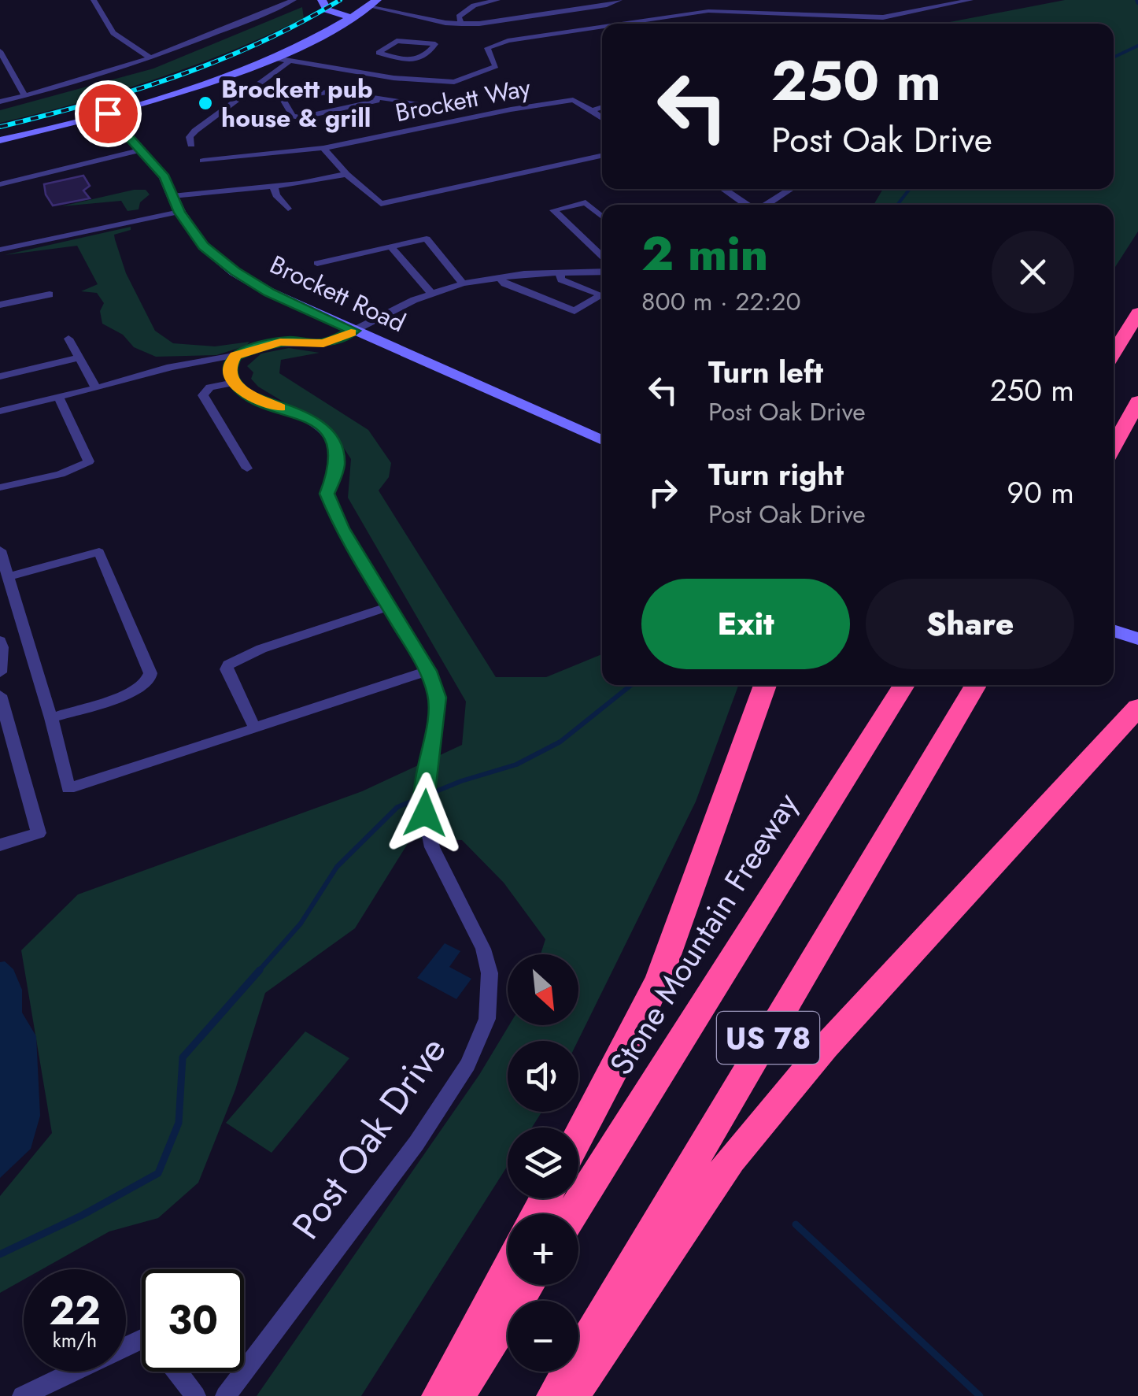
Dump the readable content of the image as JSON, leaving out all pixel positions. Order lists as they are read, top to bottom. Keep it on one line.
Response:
{"streets":{"highway":["Stone Mountain Freeway","US 78"],"street":["Brockett Way","Brockett Road","Post Oak Drive"]},"places":["Brockett pub house & grill"],"north":"bottom right","page":{"turn":["250 m","Post Oak Drive"],"heading":["2 min","800 m · 22:20"],"list":[{"name":"Turn left","note":"Post Oak Drive","value":"250 m"},{"name":"Turn right","note":"Post Oak Drive","value":"90 m"}],"buttons":["Exit","Share"],"map_buttons":["+","−"],"speed":"22 km/h","limit":"30"}}
